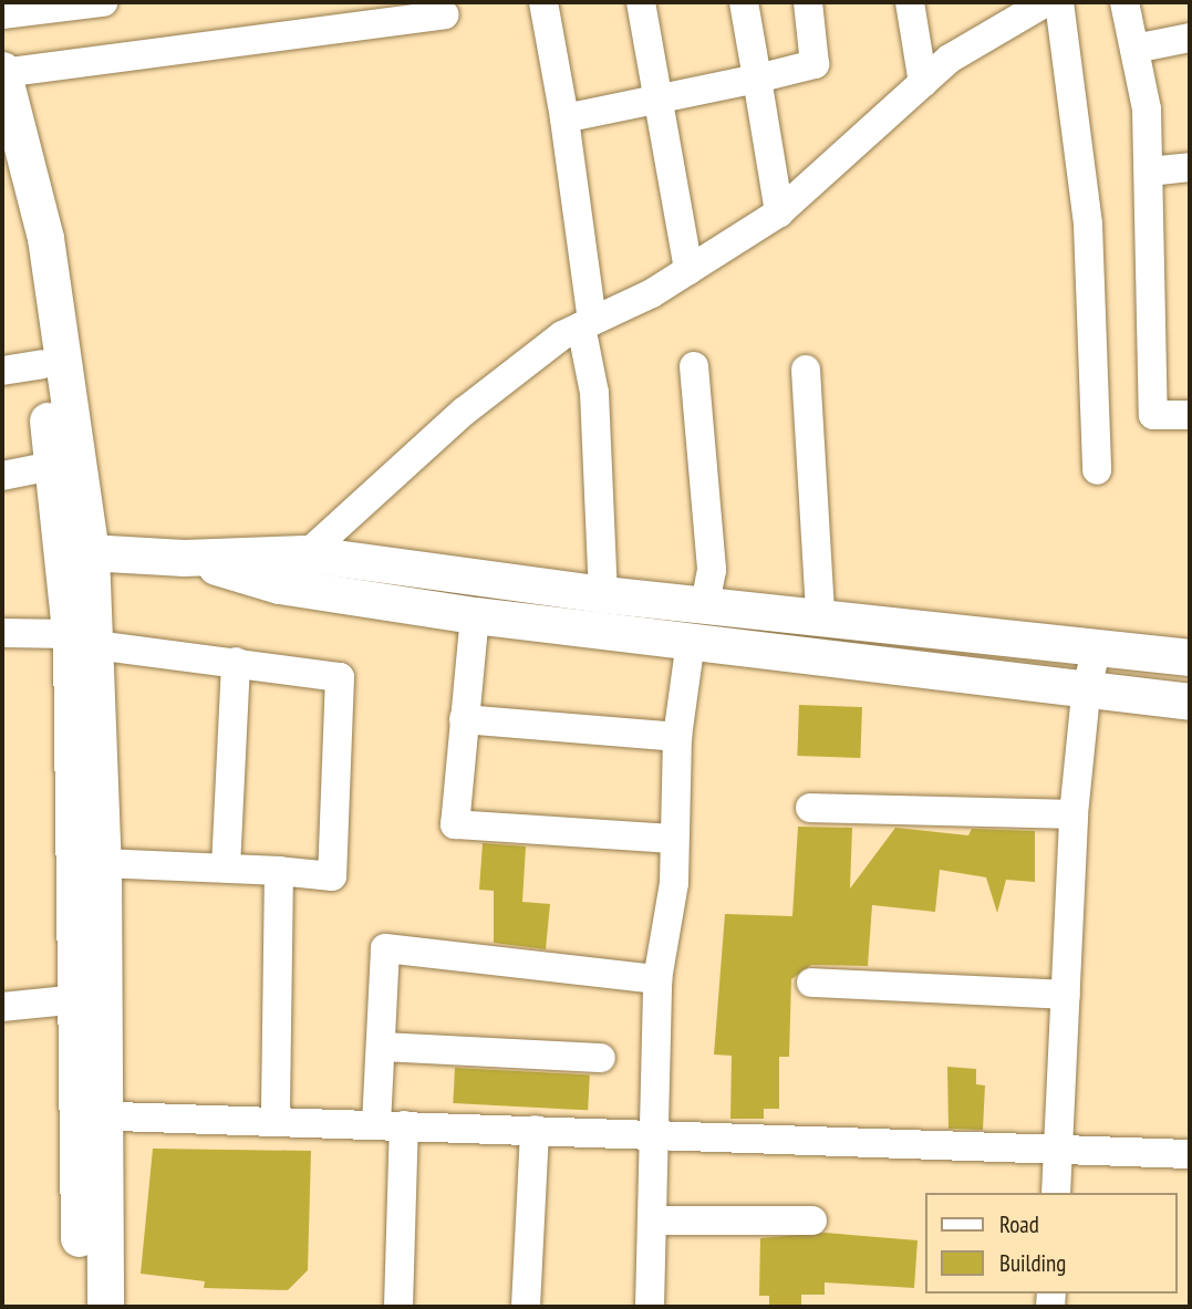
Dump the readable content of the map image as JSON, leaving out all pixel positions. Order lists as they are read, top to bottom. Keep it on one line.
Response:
{"legend":["Road","Building"]}
